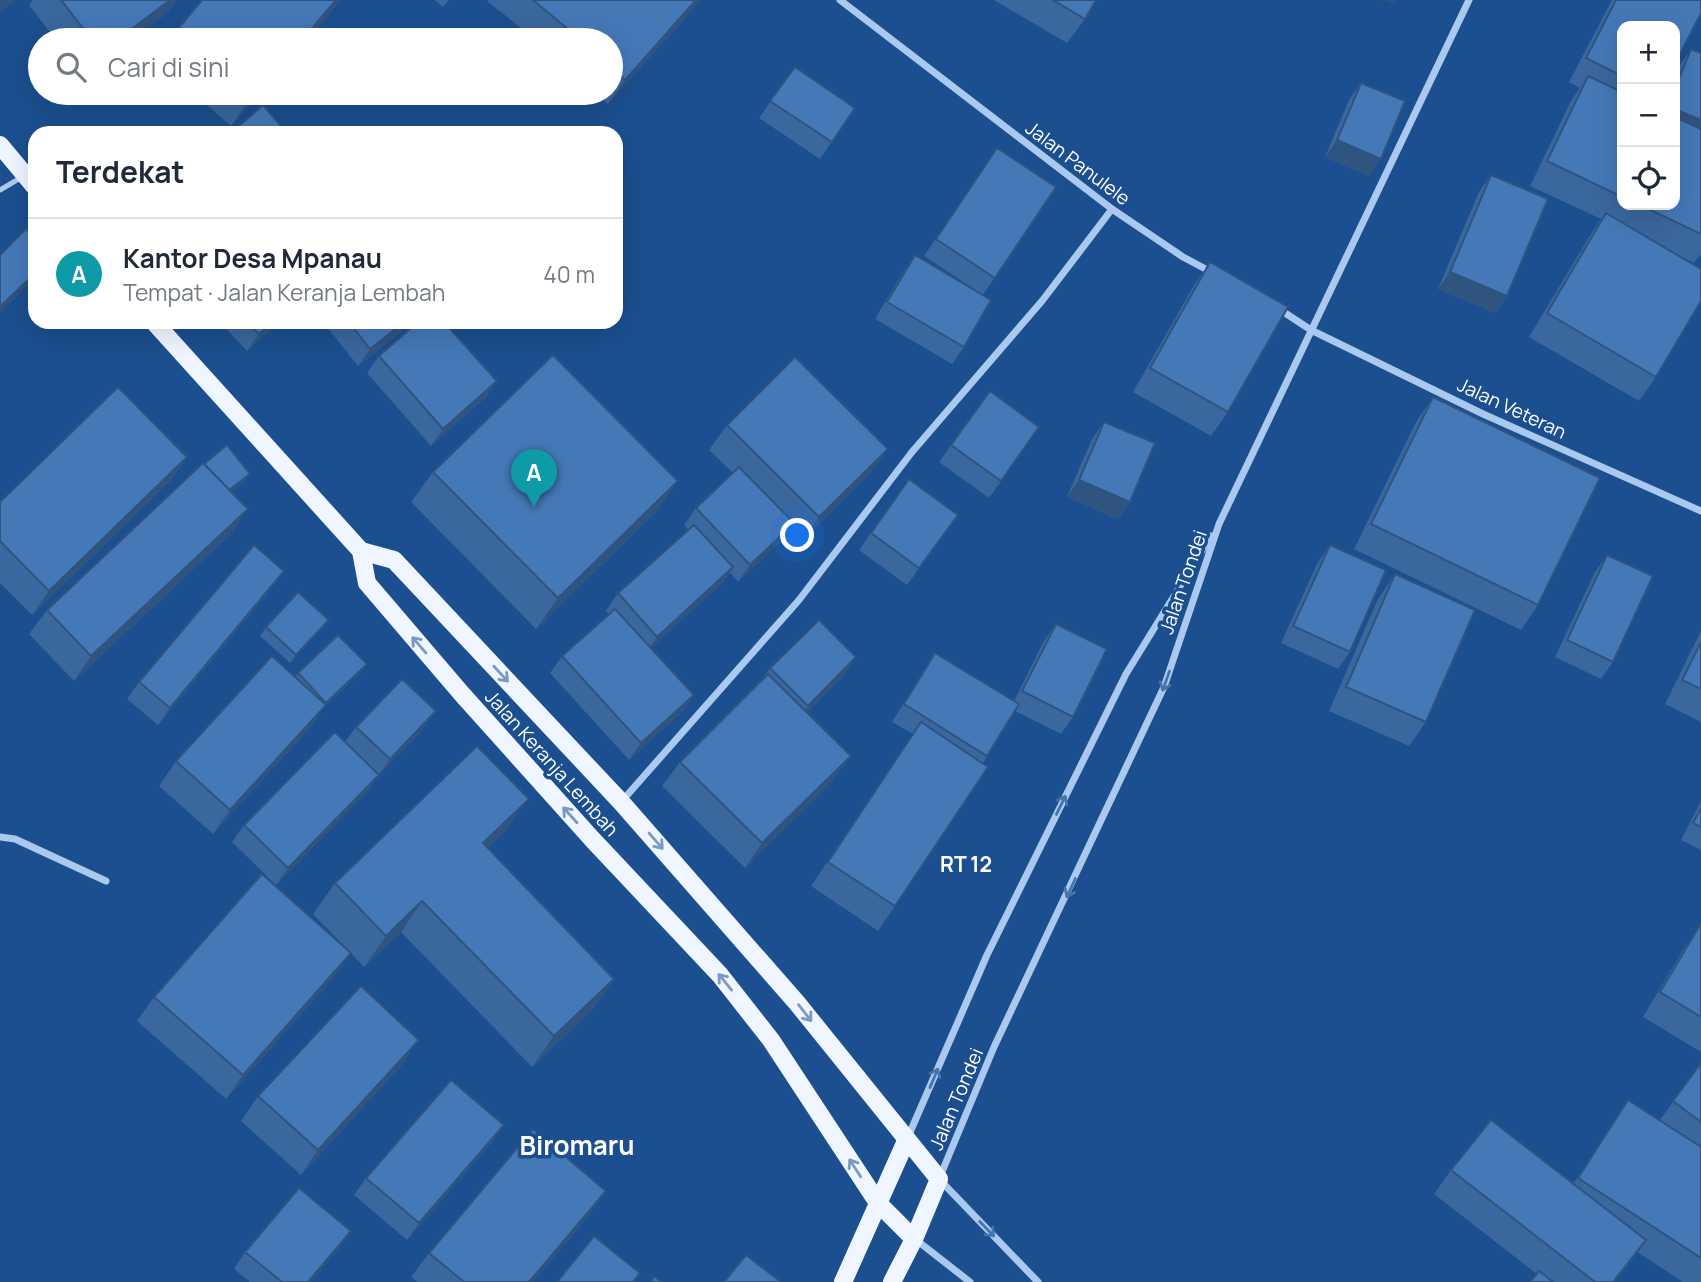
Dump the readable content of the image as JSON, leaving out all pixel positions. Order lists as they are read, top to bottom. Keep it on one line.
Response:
{"streets":{"main road":["Jalan Keranja Lembah"],"street":["Jalan Panulele","Jalan Veteran","Jalan Tondei"]},"crossings":[["Jalan Veteran","Jalan Tondei"]],"districts":["RT 12","Biromaru"],"page":{"map_buttons":["+","−"],"search":"Cari di sini","heading":"Terdekat","list":[{"mark":"A","name":"Kantor Desa Mpanau","note":"Tempat · Jalan Keranja Lembah","value":"40 m"}],"pins":"A"}}
